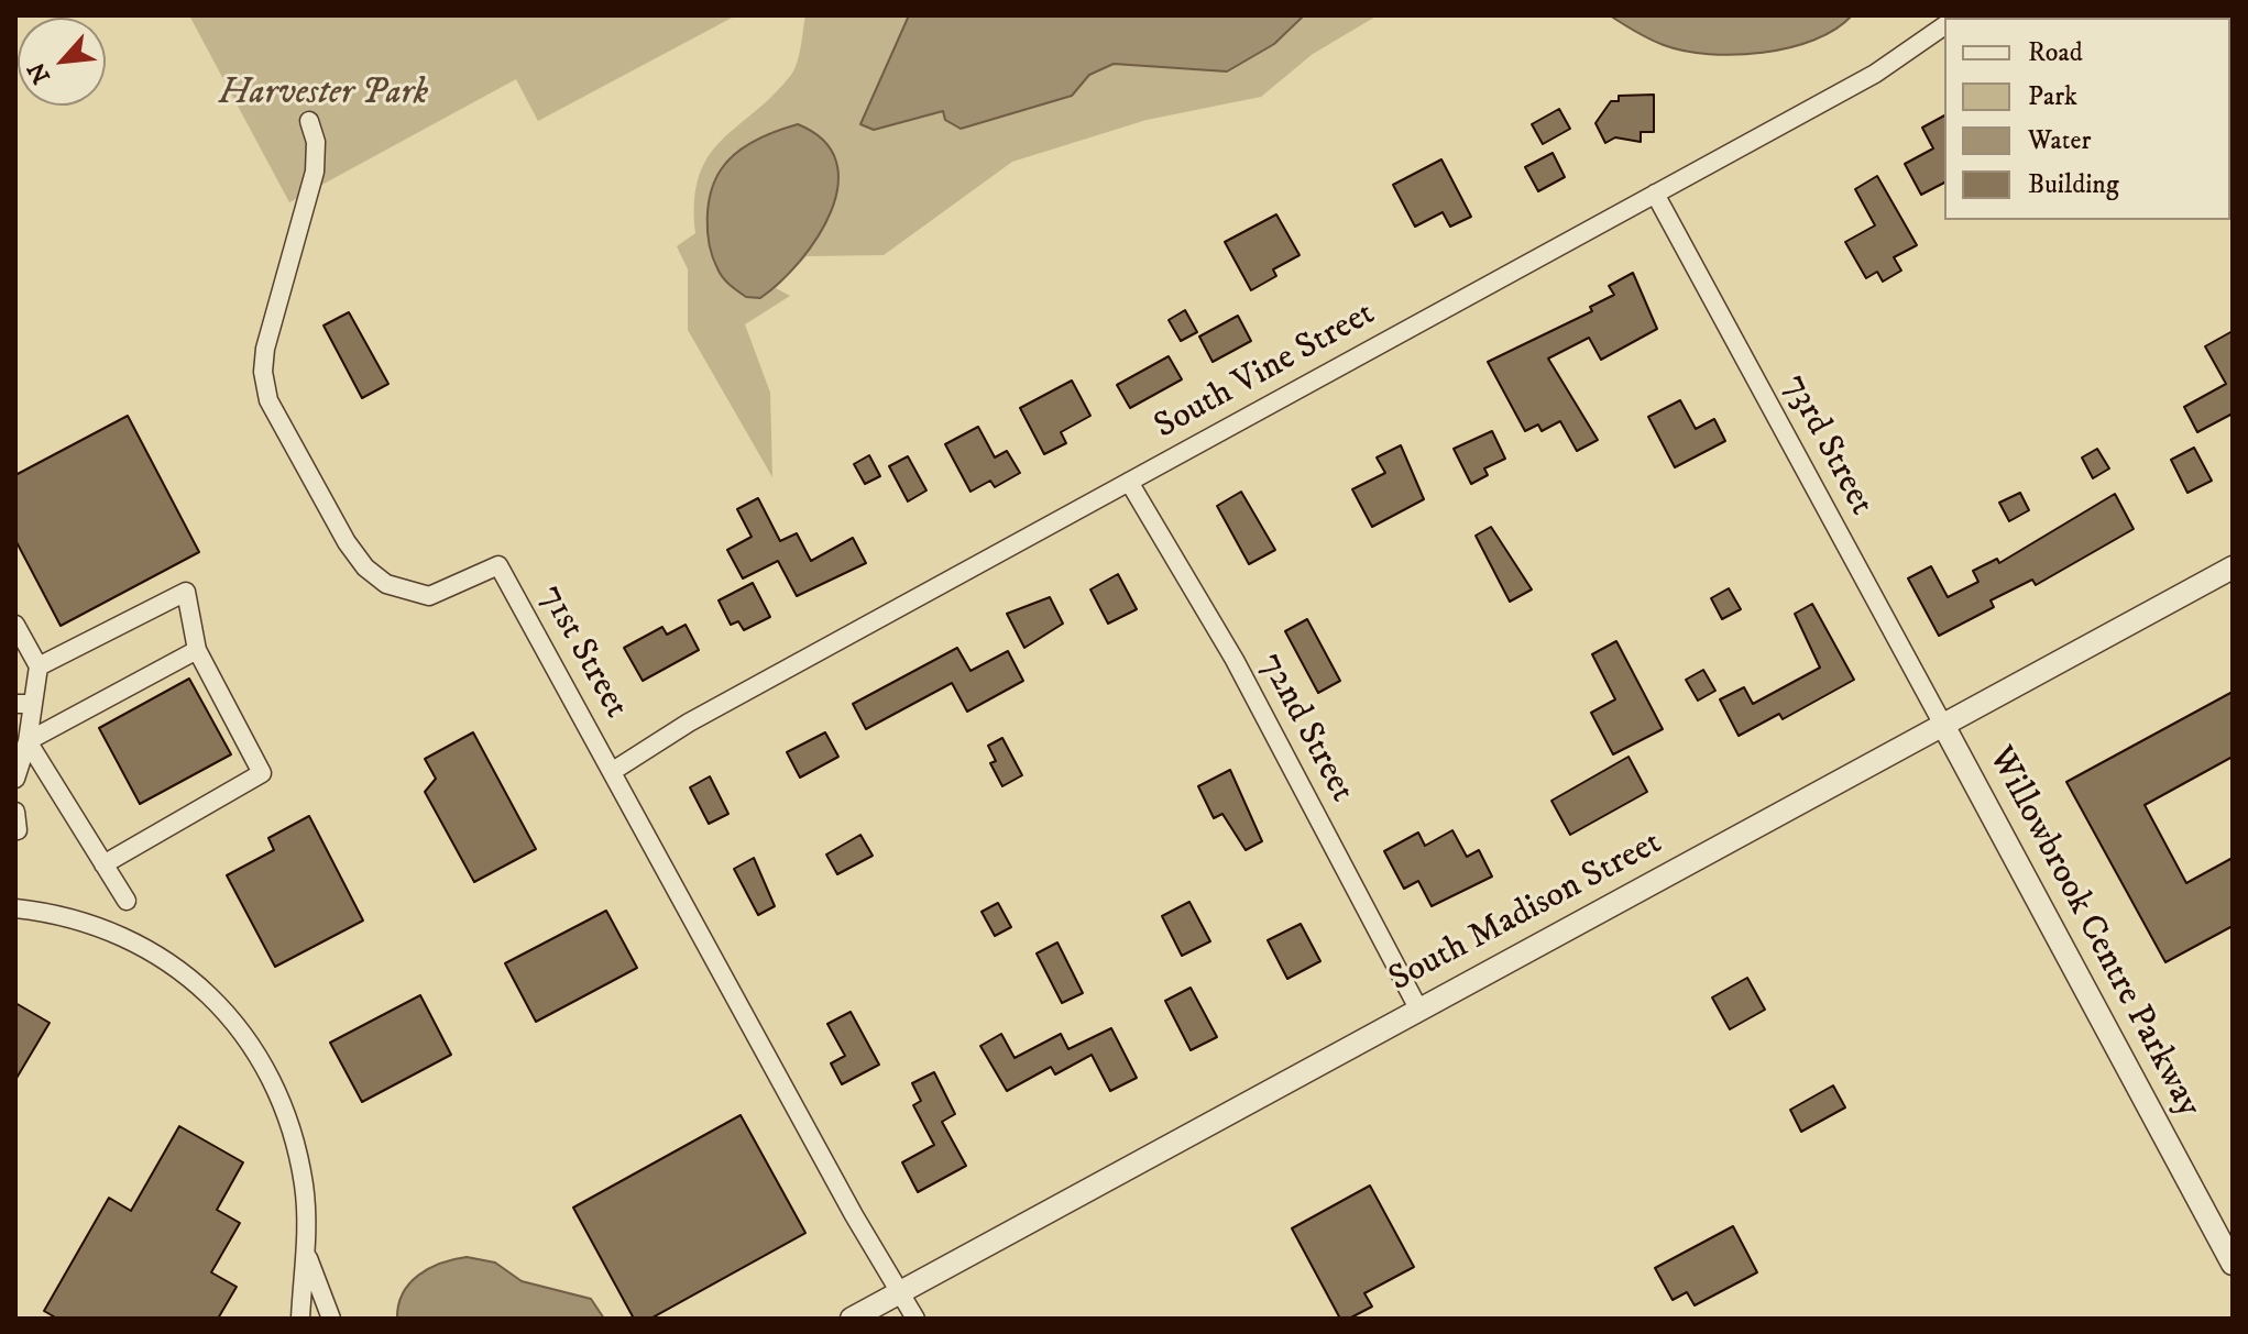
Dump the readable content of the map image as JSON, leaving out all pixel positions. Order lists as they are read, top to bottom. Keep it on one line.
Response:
{"streets":{"street":["South Vine Street","73rd Street","71st Street","72nd Street","South Madison Street","Willowbrook Centre Parkway"]},"crossings":[["South Vine Street","73rd Street"],["South Vine Street","71st Street"],["South Vine Street","72nd Street"],["73rd Street","South Madison Street"],["73rd Street","Willowbrook Centre Parkway"],["71st Street","South Madison Street"],["72nd Street","South Madison Street"],["South Madison Street","Willowbrook Centre Parkway"]],"parks":["Harvester Park"],"legend":["Road","Park","Water","Building"],"north":"bottom left"}
